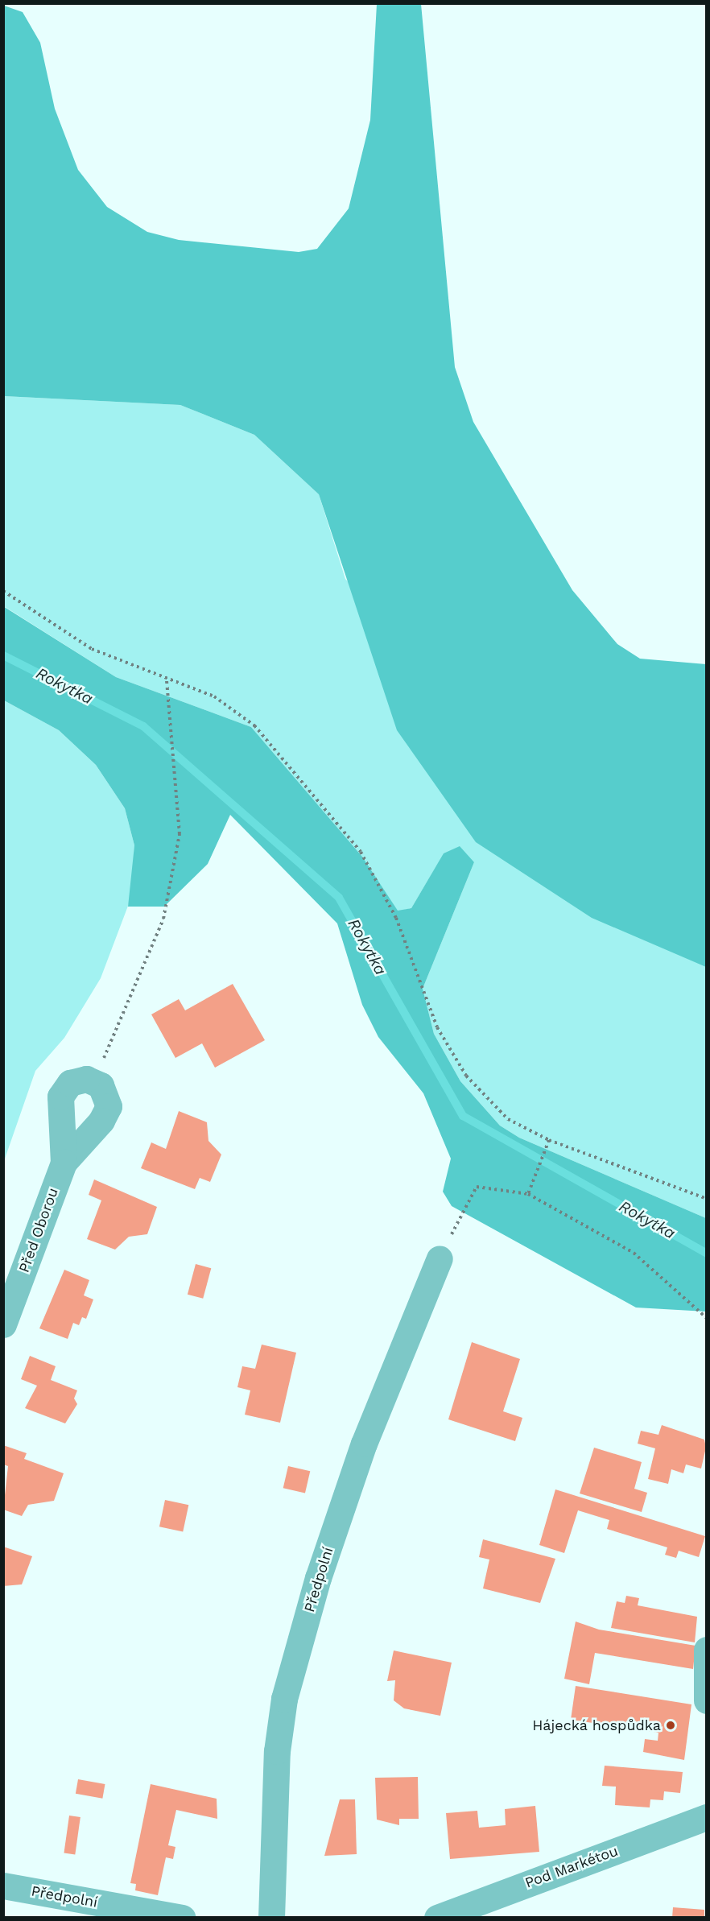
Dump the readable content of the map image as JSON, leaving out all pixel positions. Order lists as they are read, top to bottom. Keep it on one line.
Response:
{"streets":{"street":["Před Oborou","Předpolní","Pod Markétou"]},"water":["Rokytka"],"places":["Hájecká hospůdka"]}
